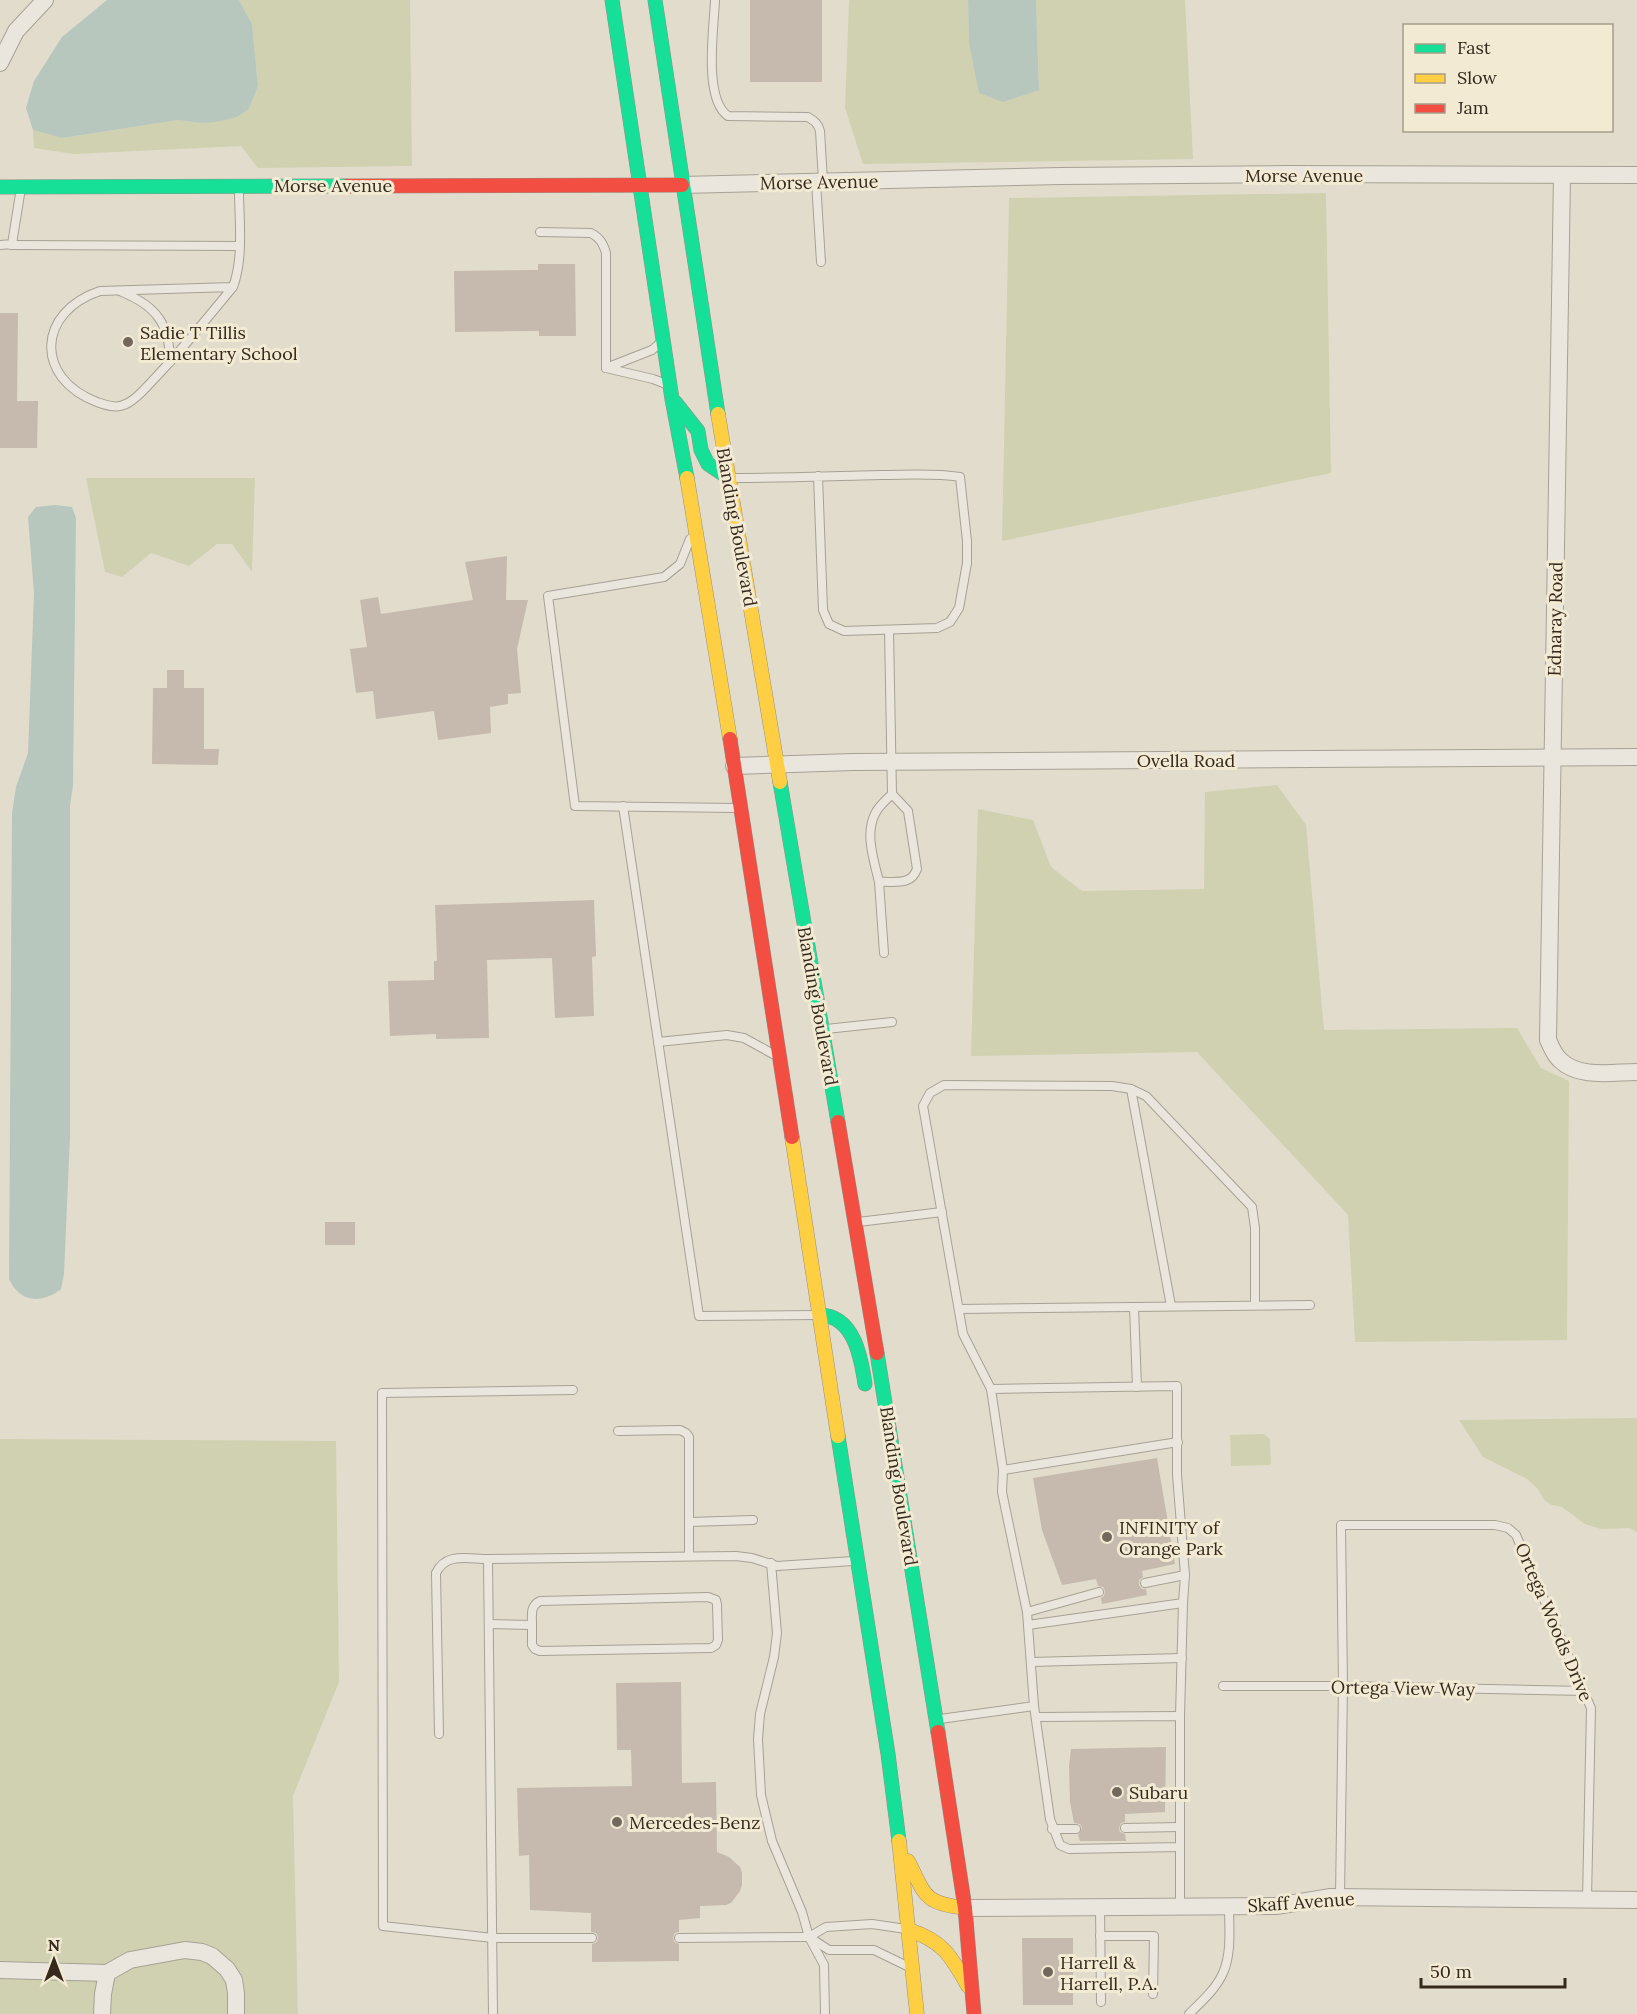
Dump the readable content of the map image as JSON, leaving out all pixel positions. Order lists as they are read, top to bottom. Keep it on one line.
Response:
{"streets":{"main road":["Morse Avenue","Blanding Boulevard"],"street":["Ednaray Road","Ovella Road","Skaff Avenue"],"lane":["Ortega Woods Drive","Ortega View Way"]},"crossings":[["Morse Avenue","Blanding Boulevard"],["Morse Avenue","Ednaray Road"],["Blanding Boulevard","Ovella Road"],["Blanding Boulevard","Skaff Avenue"],["Ednaray Road","Ovella Road"],["Ortega Woods Drive","Ortega View Way"],["Ortega Woods Drive","Skaff Avenue"]],"places":["Sadie T Tillis Elementary School","INFINITY of Orange Park","Subaru","Mercedes-Benz","Harrell & Harrell, P.A."],"legend":["Fast","Slow","Jam"],"scale_bar":"50 m","north":"top"}
